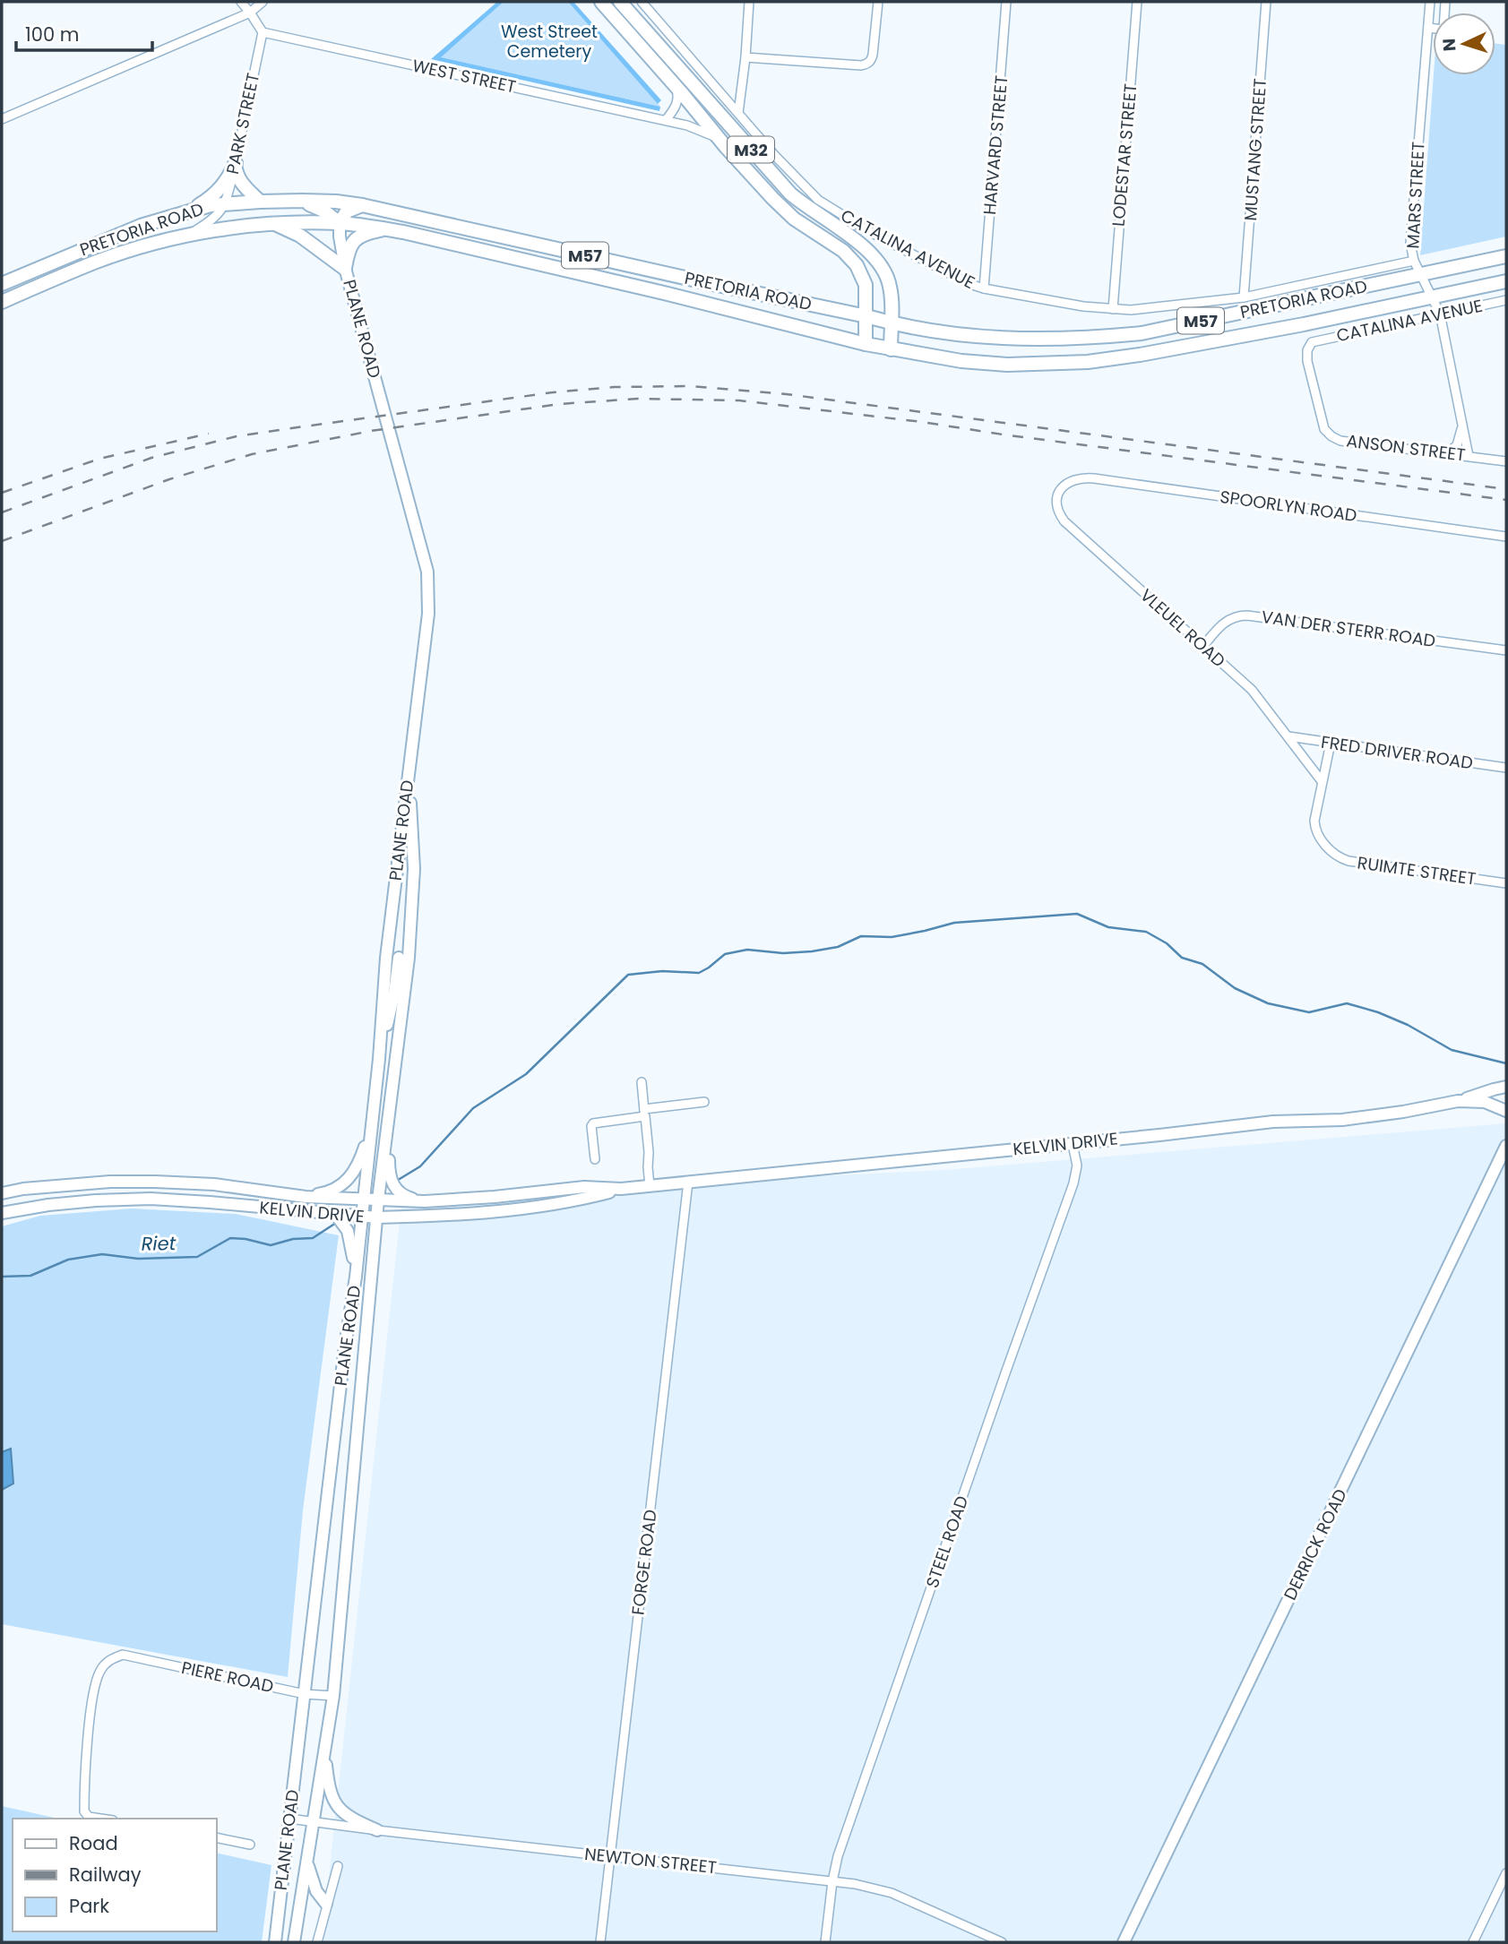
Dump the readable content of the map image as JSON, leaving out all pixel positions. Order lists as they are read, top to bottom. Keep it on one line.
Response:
{"streets":{"main road":["M32","PRETORIA ROAD","M57","PLANE ROAD","KELVIN DRIVE","DERRICK ROAD"],"street":["WEST STREET","PARK STREET","HARVARD STREET","MUSTANG STREET","LODESTAR STREET","MARS STREET","CATALINA AVENUE","ANSON STREET","SPOORLYN ROAD","VLEUEL ROAD","VAN DER STERR ROAD","FRED DRIVER ROAD","RUIMTE STREET","STEEL ROAD","FORGE ROAD","PIERE ROAD","NEWTON STREET"]},"crossings":[["WEST STREET","PARK STREET"],["WEST STREET","M32"],["PARK STREET","PRETORIA ROAD"],["HARVARD STREET","CATALINA AVENUE"],["M32","PRETORIA ROAD"],["MUSTANG STREET","CATALINA AVENUE"],["LODESTAR STREET","CATALINA AVENUE"],["MARS STREET","PRETORIA ROAD"],["MARS STREET","CATALINA AVENUE"],["MARS STREET","ANSON STREET"],["PRETORIA ROAD","PLANE ROAD"],["CATALINA AVENUE","ANSON STREET"],["PLANE ROAD","KELVIN DRIVE"],["PLANE ROAD","PIERE ROAD"],["PLANE ROAD","NEWTON STREET"],["SPOORLYN ROAD","VLEUEL ROAD"],["VLEUEL ROAD","VAN DER STERR ROAD"],["VLEUEL ROAD","FRED DRIVER ROAD"],["VLEUEL ROAD","RUIMTE STREET"],["FRED DRIVER ROAD","RUIMTE STREET"],["KELVIN DRIVE","STEEL ROAD"],["KELVIN DRIVE","FORGE ROAD"],["STEEL ROAD","NEWTON STREET"],["FORGE ROAD","NEWTON STREET"]],"water":["Riet"],"parks":["West Street Cemetery"],"legend":["Road","Railway","Park"],"scale_bar":"100 m","north":"left"}
